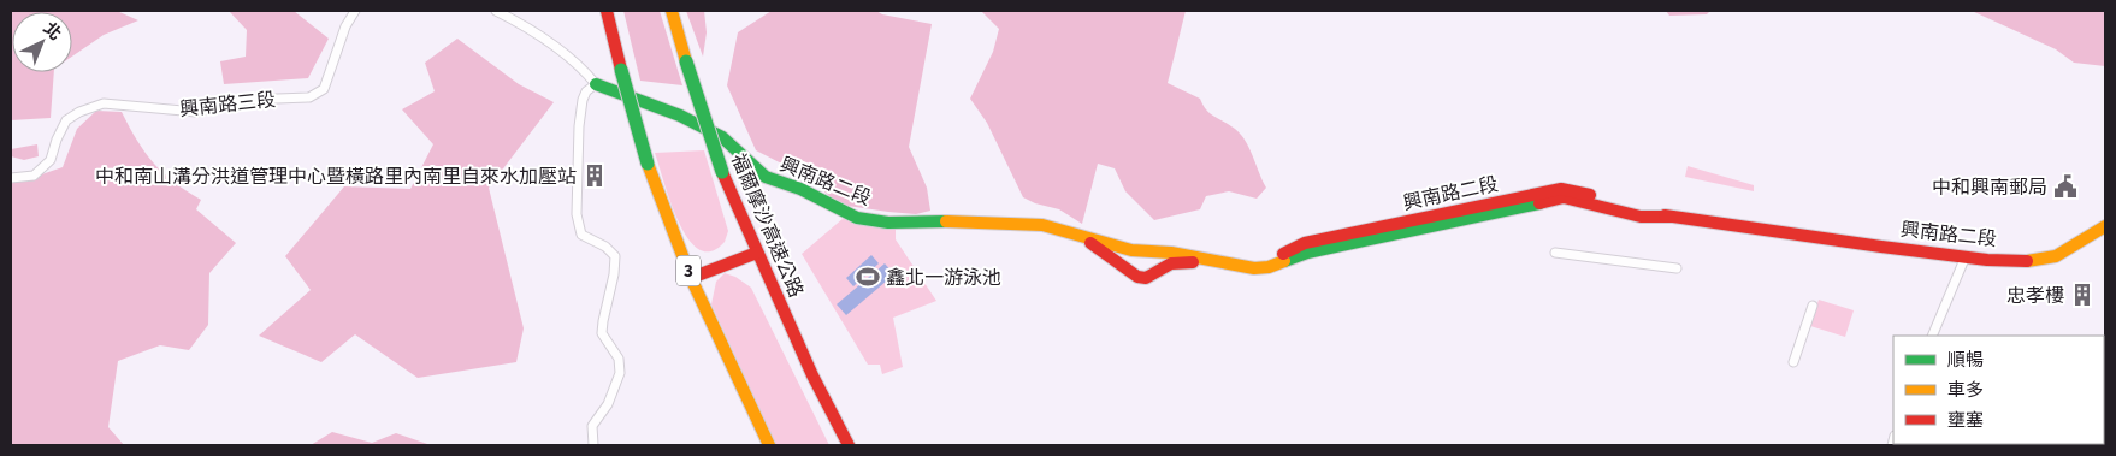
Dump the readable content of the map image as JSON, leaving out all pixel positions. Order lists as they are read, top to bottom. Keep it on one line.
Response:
{"streets":{"main road":["興南路二段","福爾摩沙高速公路","3"],"street":["興南路三段"]},"places":{"building":["中和南山溝分洪道管理中心暨橫路里內南里自來水加壓站","忠孝樓"],"public building":["中和興南郵局"],"sports":["鑫北一游泳池"]},"legend":["順暢","車多","壅塞"],"north":"top right"}
